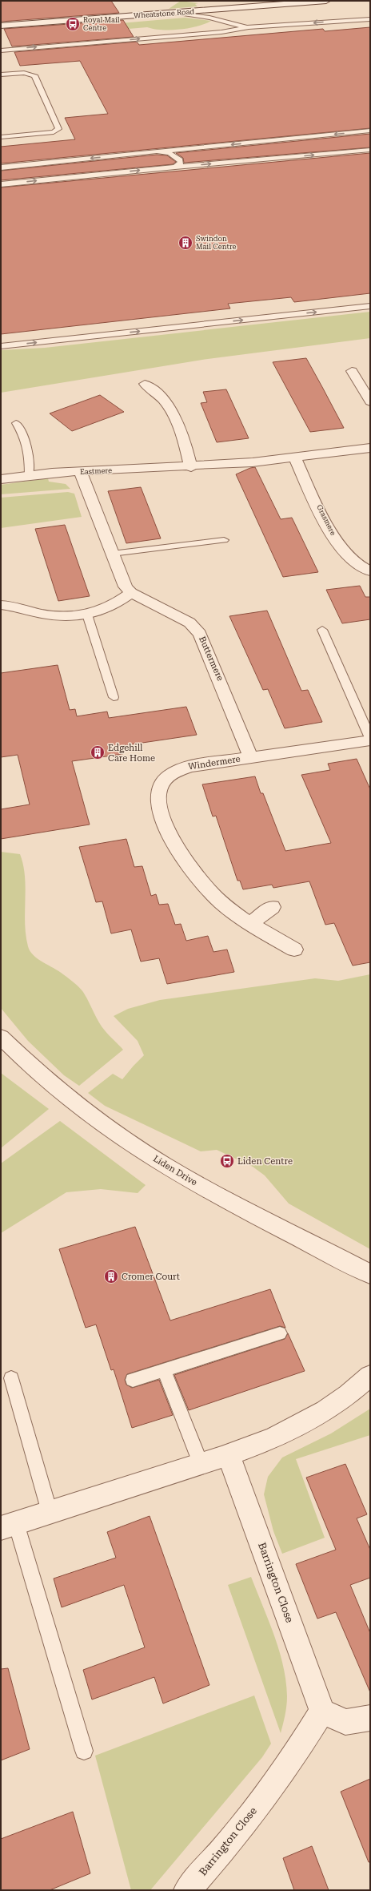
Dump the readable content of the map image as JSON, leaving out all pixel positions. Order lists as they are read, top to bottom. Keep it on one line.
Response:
{"streets":{"street":["Wheatstone Road","Eastmere","Grasmere","Buttermere","Windermere","Liden Drive","Barrington Close"]},"crossings":[["Eastmere","Grasmere"],["Eastmere","Buttermere"],["Buttermere","Windermere"]],"places":{"bus stop":["Royal Mail Centre","Liden Centre"],"building":["Swindon Mail Centre","Edgehill Care Home","Cromer Court"]}}
